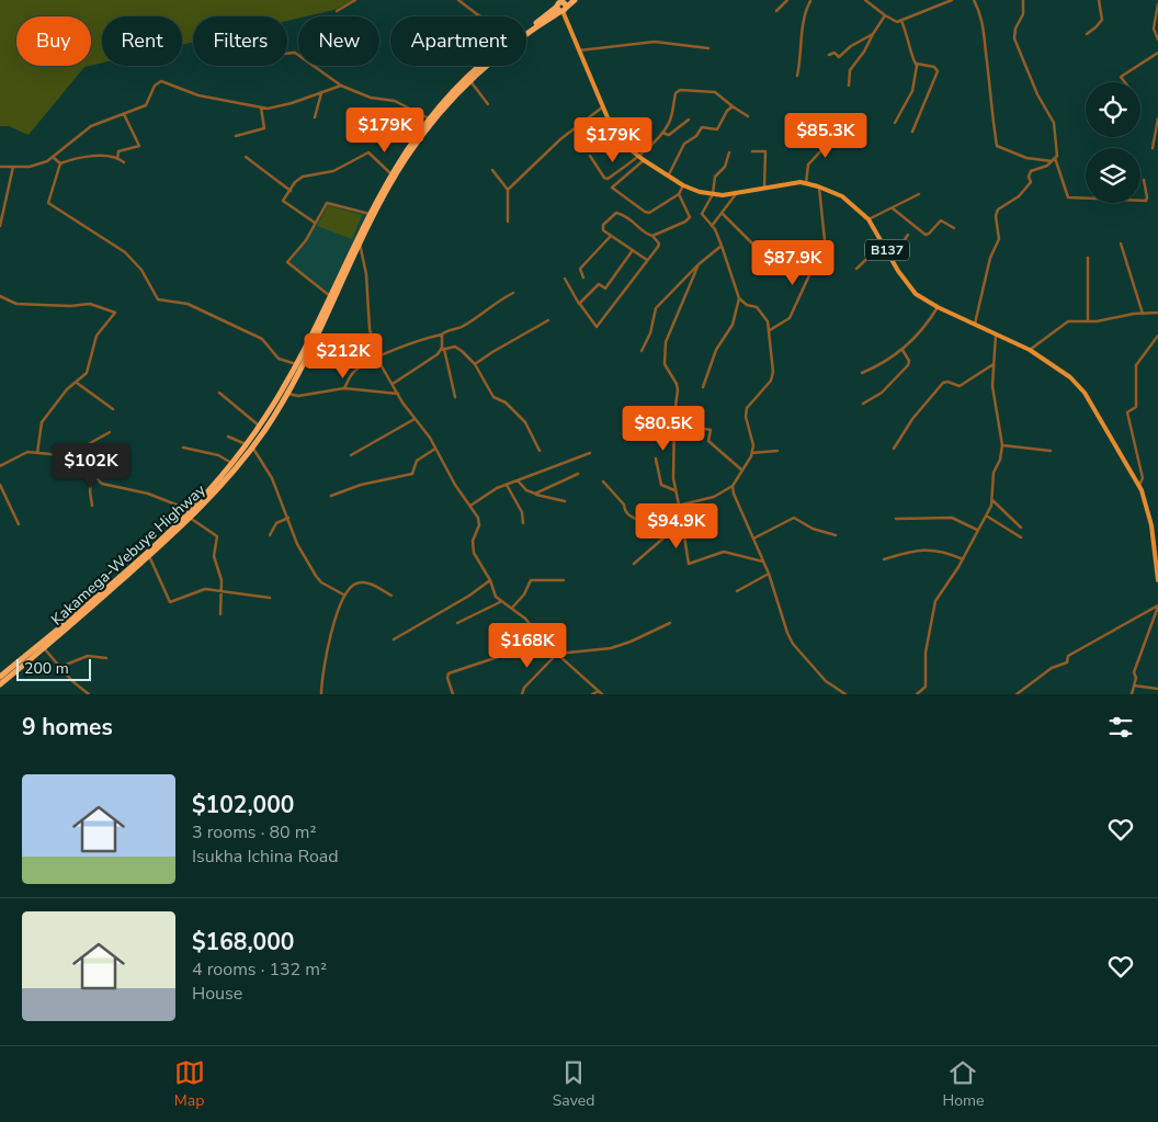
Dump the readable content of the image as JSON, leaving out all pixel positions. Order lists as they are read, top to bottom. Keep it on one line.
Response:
{"streets":{"highway":["Kakamega-Webuye Highway"],"main road":["B137"]},"crossings":[["B137","Kakamega-Webuye Highway"]],"scale_bar":"200 m","page":{"chip":["Buy","Rent","Filters","New","Apartment"],"price":["$179K","$85.3K","$179K","$87.9K","$212K","$80.5K","$102K","$94.9K","$168K"],"scale":"200 m","heading":"9 homes","list":[{"name":"$102,000","note":"3 rooms · 80 m² · Isukha Ichina Road"},{"name":"$168,000","note":"4 rooms · 132 m² · House"}],"tabs":["Map","Saved","Home"]}}
